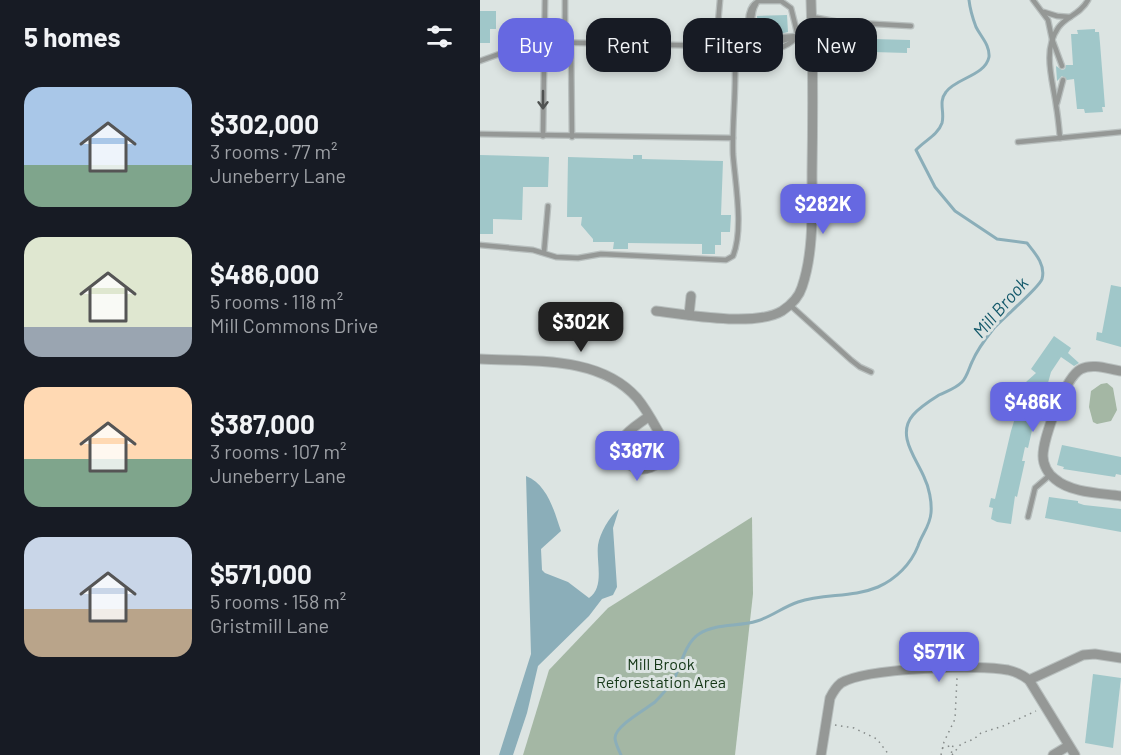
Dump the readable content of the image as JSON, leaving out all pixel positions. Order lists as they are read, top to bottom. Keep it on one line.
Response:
{"water":["Mill Brook"],"parks":["Mill Brook Reforestation Area"],"page":{"heading":"5 homes","chip":["Buy","Rent","Filters","New"],"list":[{"name":"$302,000","note":"3 rooms · 77 m² · Juneberry Lane"},{"name":"$486,000","note":"5 rooms · 118 m² · Mill Commons Drive"},{"name":"$387,000","note":"3 rooms · 107 m² · Juneberry Lane"},{"name":"$571,000","note":"5 rooms · 158 m² · Gristmill Lane"}],"price":["$282K","$302K","$486K","$387K","$571K"]}}
